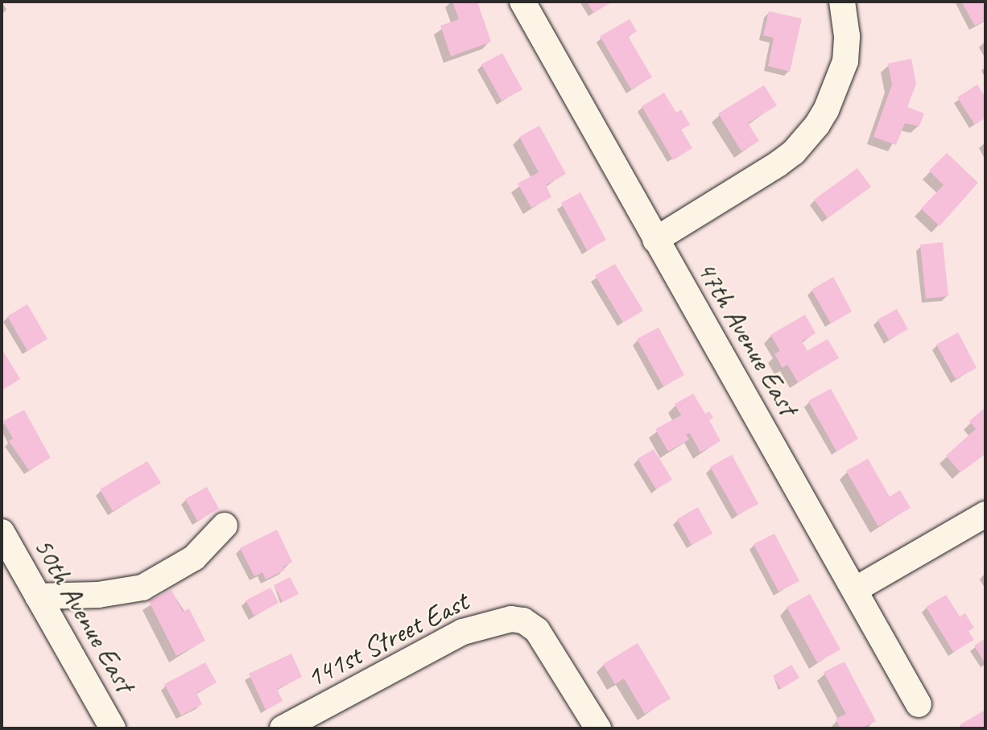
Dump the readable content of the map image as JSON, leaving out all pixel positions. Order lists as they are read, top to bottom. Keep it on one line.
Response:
{"streets":{"street":["47th Avenue East","50th Avenue East","141st Street East"]}}
